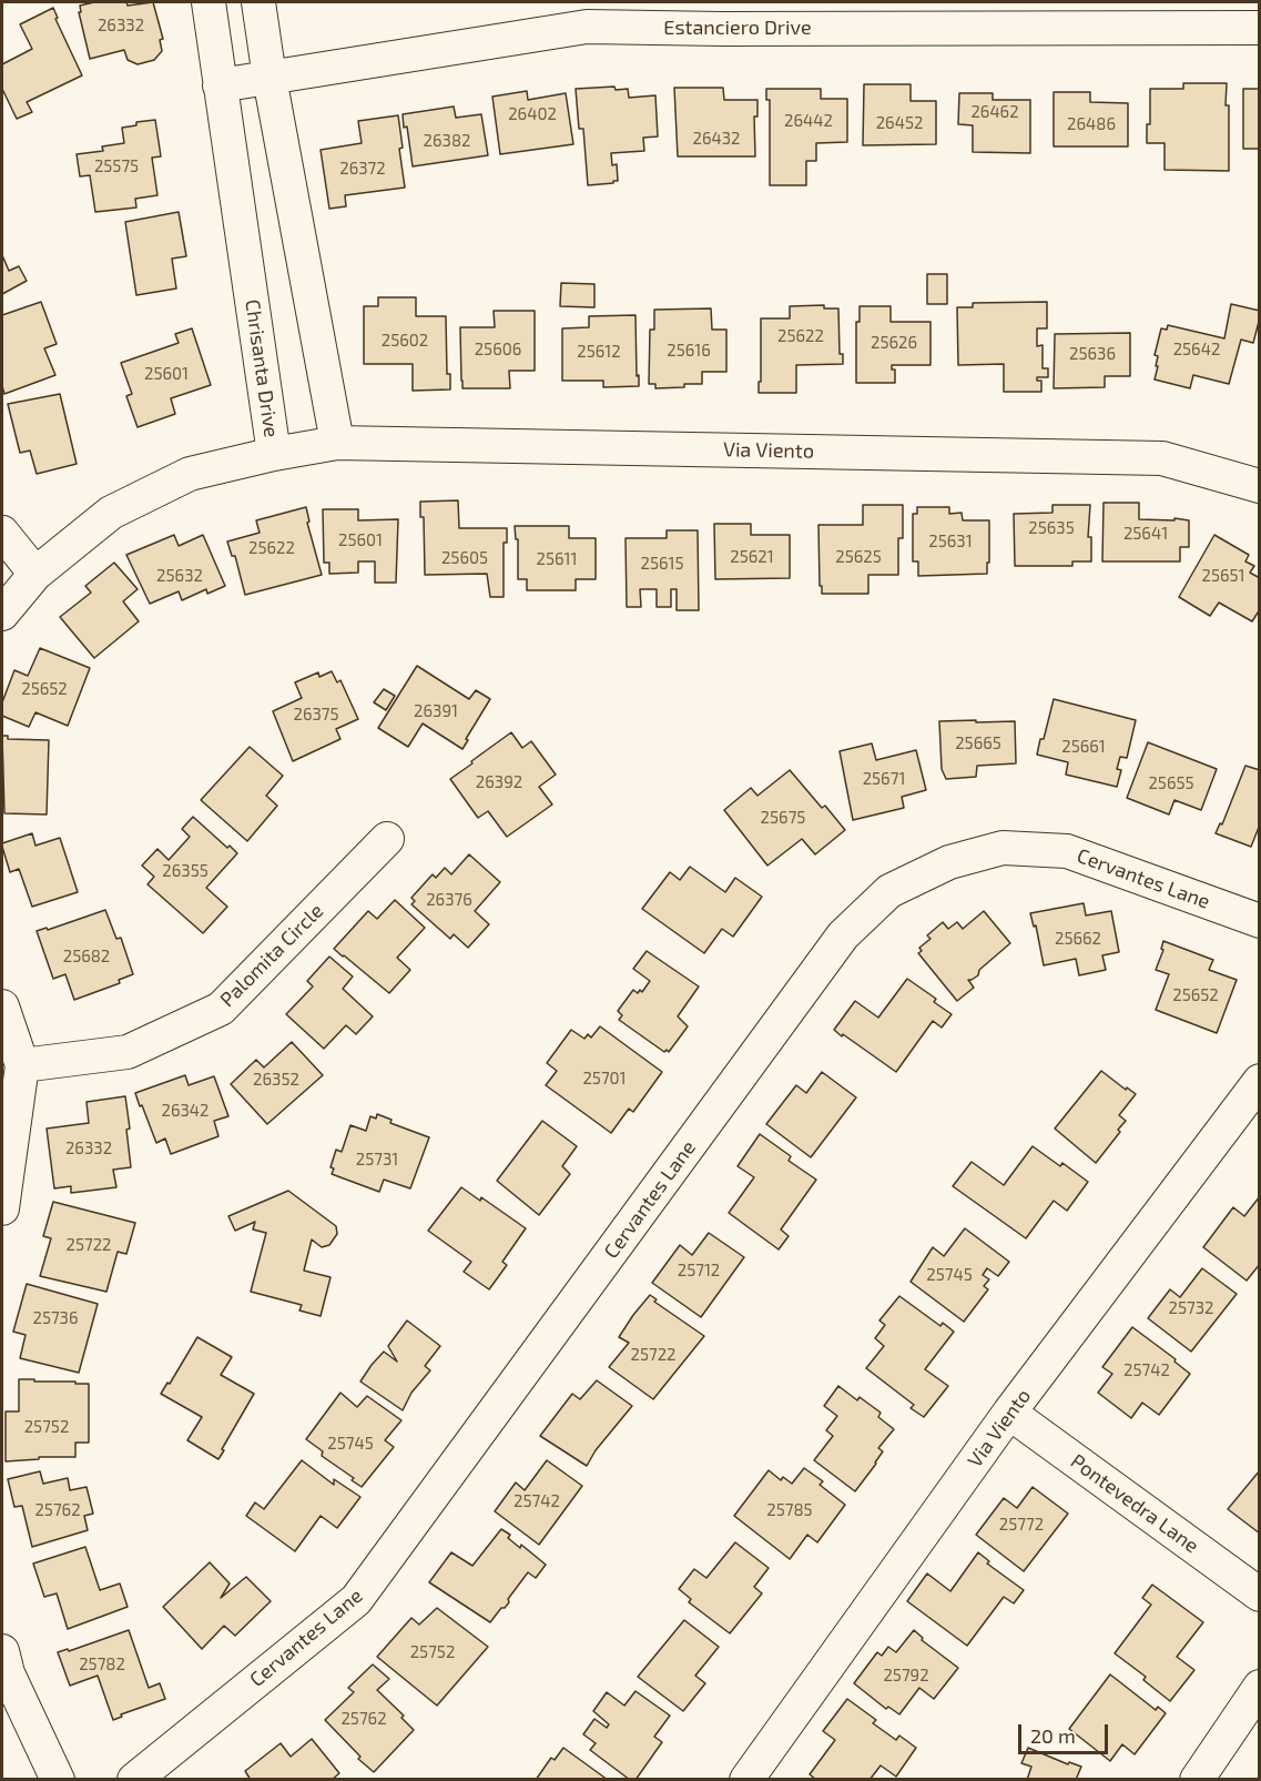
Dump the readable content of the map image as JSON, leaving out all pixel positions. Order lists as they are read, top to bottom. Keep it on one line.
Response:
{"streets":{"street":["Estanciero Drive","Chrisanta Drive","Via Viento","Cervantes Lane","Palomita Circle","Pontevedra Lane"]},"crossings":[["Estanciero Drive","Chrisanta Drive"],["Chrisanta Drive","Via Viento"],["Via Viento","Pontevedra Lane"]],"house_numbers":["26332","26462","26402","26442","26452","26486","26432","26382","25575","26372","25622","25602","25626","25606","25642","25616","25612","25636","25601","25635","25641","25601","25631","25622","25621","25625","25605","25611","25615","25632","25651","25652","26391","26375","25665","25661","25671","26392","25655","25675","26355","26376","25662","25682","25652","25701","26352","26342","26332","25731","25722","25712","25745","25732","25736","25722","25742","25752","25745","25742","25762","25785","25772","25752","25782","25792","25762"],"scale_bar":"20 m"}
